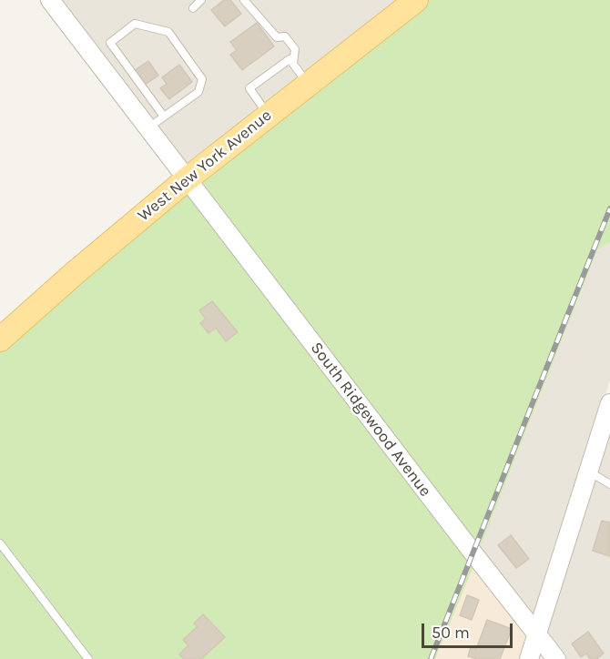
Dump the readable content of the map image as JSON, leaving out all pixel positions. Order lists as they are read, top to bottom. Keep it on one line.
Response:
{"streets":{"main road":["West New York Avenue"],"street":["South Ridgewood Avenue"]},"crossings":[["West New York Avenue","South Ridgewood Avenue"]],"scale_bar":"50 m"}
